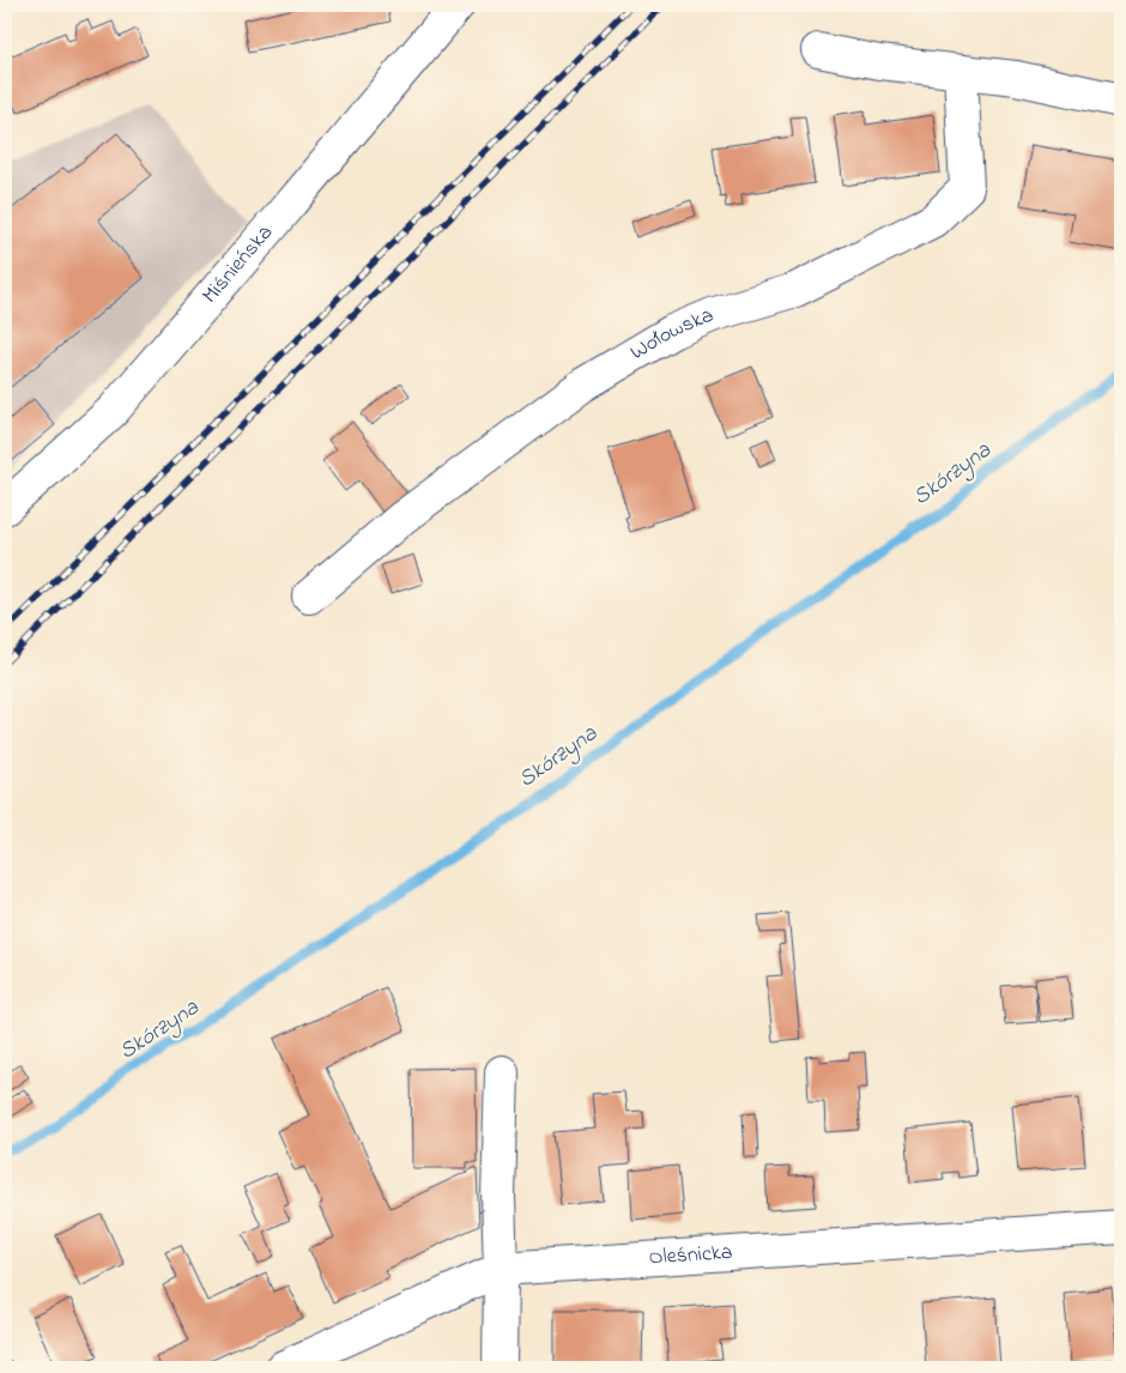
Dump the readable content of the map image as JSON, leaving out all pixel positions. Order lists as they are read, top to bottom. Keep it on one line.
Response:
{"streets":{"street":["Miśnieńska","Wołowska","Oleśnicka"]},"water":["Skórzyna"]}
